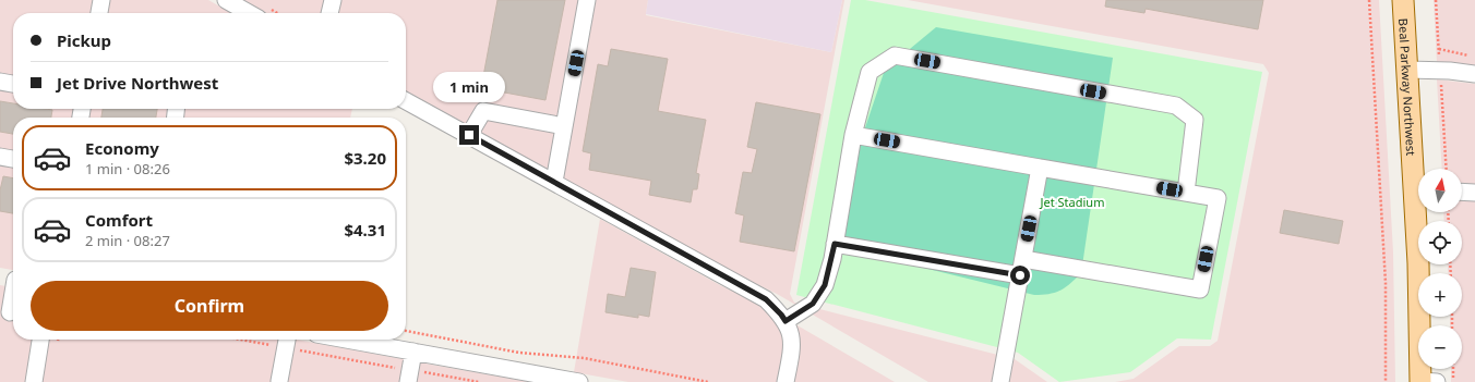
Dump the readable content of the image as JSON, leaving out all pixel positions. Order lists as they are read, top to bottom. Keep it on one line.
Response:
{"streets":{"main road":["Beal Parkway Northwest"]},"parks":["Jet Stadium"],"north":"top","page":{"banner":["Pickup","Jet Drive Northwest"],"bubble":"1 min","list":[{"name":"Economy","note":"1 min · 08:26","value":"$3.20"},{"name":"Comfort","note":"2 min · 08:27","value":"$4.31"}],"map_buttons":["+","−"],"buttons":"Confirm"}}
